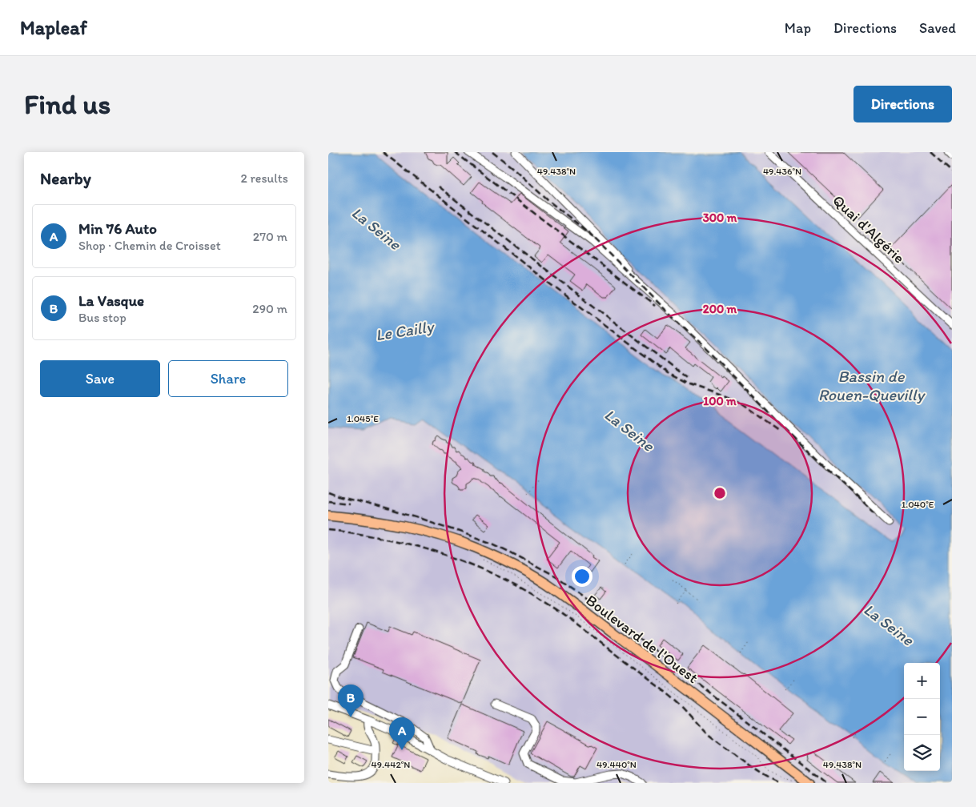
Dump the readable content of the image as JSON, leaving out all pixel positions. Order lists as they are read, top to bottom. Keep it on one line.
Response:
{"streets":{"main road":["Boulevard de l'Ouest"],"street":["Quai d'Algérie"]},"water":["La Seine","Le Cailly","Bassin de Rouen-Quevilly"],"page":{"header":"Mapleaf","nav":["Map","Directions","Saved"],"buttons":["Directions",["Save","Share"]],"title":"Find us","heading":["Nearby","2 results"],"list":[{"mark":"A","name":"Min 76 Auto","note":"Shop · Chemin de Croisset","value":"270 m"},{"mark":"B","name":"La Vasque","note":"Bus stop","value":"290 m"}],"map_buttons":["+","−"],"pins":["B","A"]},"coordinates":["49.436°N","49.438°N","1.045°E","1.040°E","49.442°N","49.440°N"],"rings":["300 m","200 m","100 m"]}
